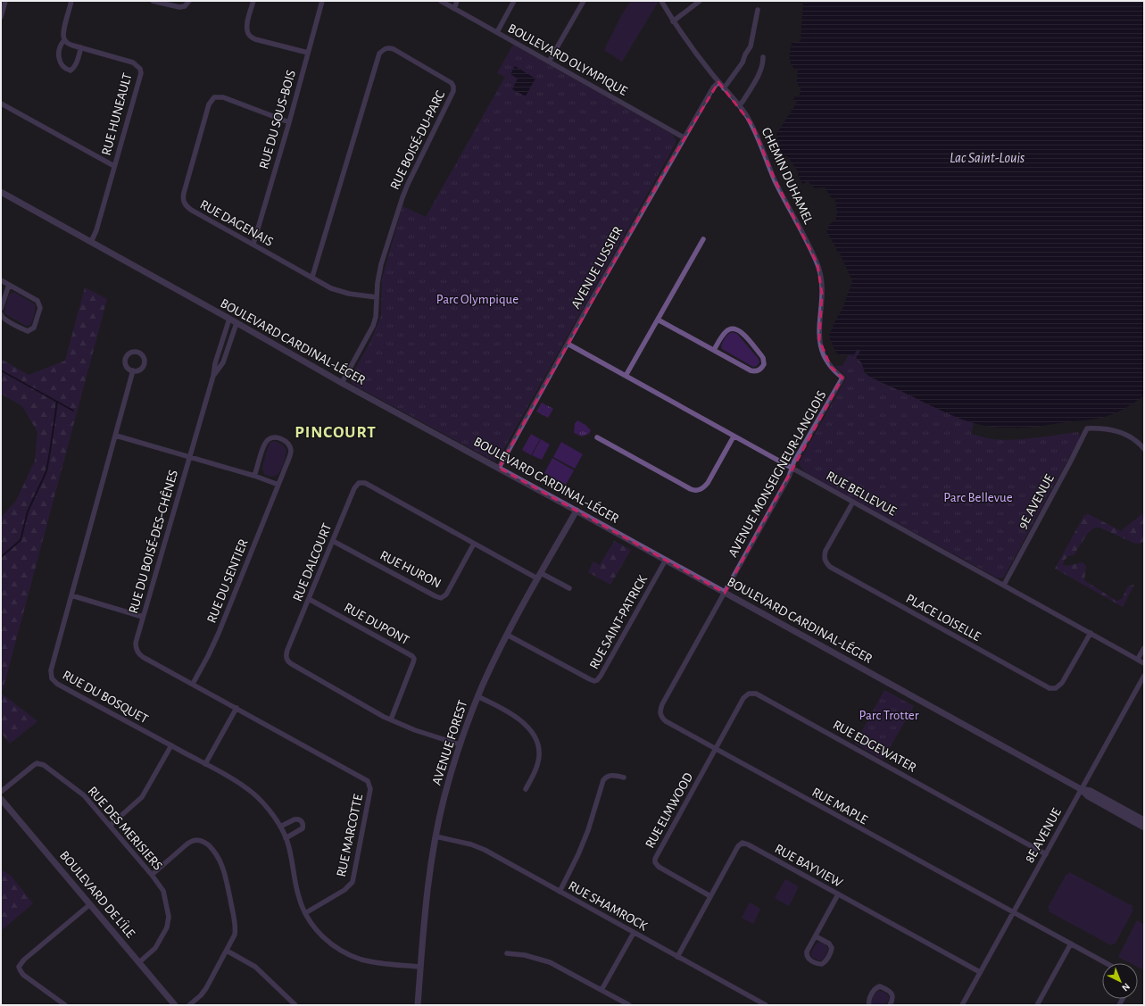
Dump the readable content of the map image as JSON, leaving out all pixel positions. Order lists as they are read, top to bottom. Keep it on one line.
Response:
{"streets":{"street":["BOULEVARD OLYMPIQUE","RUE HUNEAULT","RUE DU SOUS-BOIS","RUE BOISÉ-DU-PARC","CHEMIN DUHAMEL","RUE DAGENAIS","AVENUE LUSSIER","BOULEVARD CARDINAL-LÉGER","AVENUE MONSEIGNEUR-LANGLOIS","RUE BELLEVUE","9E AVENUE","RUE DU BOISÉ-DES-CHÊNES","RUE DALCOURT","RUE HURON","RUE DU SENTIER","PLACE LOISELLE","RUE SAINT-PATRICK","RUE DUPONT","RUE DU BOSQUET","AVENUE FOREST","RUE EDGEWATER","RUE MAPLE","RUE ELMWOOD","RUE DES MERISIERS","RUE MARCOTTE","8E AVENUE","RUE BAYVIEW","BOULEVARD DE L'ÎLE","RUE SHAMROCK"]},"crossings":[["BOULEVARD OLYMPIQUE","AVENUE LUSSIER"],["RUE HUNEAULT","BOULEVARD CARDINAL-LÉGER"],["RUE DU SOUS-BOIS","RUE DAGENAIS"],["RUE BOISÉ-DU-PARC","RUE DAGENAIS"],["RUE BOISÉ-DU-PARC","BOULEVARD CARDINAL-LÉGER"],["CHEMIN DUHAMEL","AVENUE LUSSIER"],["CHEMIN DUHAMEL","AVENUE MONSEIGNEUR-LANGLOIS"],["AVENUE LUSSIER","BOULEVARD CARDINAL-LÉGER"],["AVENUE LUSSIER","RUE BELLEVUE"],["BOULEVARD CARDINAL-LÉGER","AVENUE MONSEIGNEUR-LANGLOIS"],["BOULEVARD CARDINAL-LÉGER","RUE DU BOISÉ-DES-CHÊNES"],["BOULEVARD CARDINAL-LÉGER","RUE SAINT-PATRICK"],["BOULEVARD CARDINAL-LÉGER","AVENUE FOREST"],["BOULEVARD CARDINAL-LÉGER","8E AVENUE"],["AVENUE MONSEIGNEUR-LANGLOIS","RUE BELLEVUE"],["AVENUE MONSEIGNEUR-LANGLOIS","RUE MAPLE"],["RUE BELLEVUE","9E AVENUE"],["RUE BELLEVUE","PLACE LOISELLE"],["RUE DU BOISÉ-DES-CHÊNES","RUE DU SENTIER"],["RUE DU BOISÉ-DES-CHÊNES","RUE MARCOTTE"],["RUE DALCOURT","RUE HURON"],["RUE DALCOURT","RUE DUPONT"],["RUE DALCOURT","AVENUE FOREST"],["RUE DU SENTIER","RUE MARCOTTE"],["RUE SAINT-PATRICK","AVENUE FOREST"],["RUE DU BOSQUET","AVENUE FOREST"],["RUE DU BOSQUET","RUE MARCOTTE"],["AVENUE FOREST","RUE SHAMROCK"],["RUE EDGEWATER","RUE MAPLE"],["RUE EDGEWATER","RUE ELMWOOD"],["RUE EDGEWATER","8E AVENUE"],["RUE MAPLE","RUE ELMWOOD"],["RUE MAPLE","8E AVENUE"],["RUE ELMWOOD","RUE BAYVIEW"],["RUE DES MERISIERS","BOULEVARD DE L'ÎLE"],["8E AVENUE","RUE BAYVIEW"],["RUE BAYVIEW","RUE SHAMROCK"]],"districts":["PINCOURT"],"water":["Lac Saint-Louis"],"parks":["Parc Olympique","Parc Bellevue","Parc Trotter"],"north":"bottom right"}
